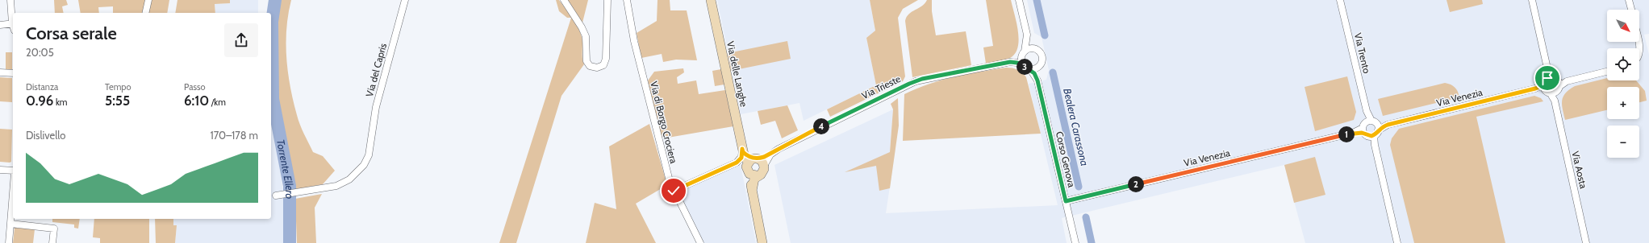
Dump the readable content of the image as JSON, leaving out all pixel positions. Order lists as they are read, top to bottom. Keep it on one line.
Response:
{"streets":{"main road":["Via delle Langhe"],"street":["Via Trento","Via del Capris","Via Trieste","Via Venezia","Via di Borgo Crociera","Corso Genova","Via Aosta"]},"crossings":[["Via Trento","Via Venezia"],["Via delle Langhe","Via Trieste"],["Via Trieste","Corso Genova"],["Via Venezia","Corso Genova"],["Via Venezia","Via Aosta"]],"water":["Bealera Carassona","Torrente Ellero"],"north":"bottom right","page":{"map_buttons":["+","−"],"heading":["Corsa serale","20:05"],"pins":["3","4","1","2"],"stats":[["Distanza","0.96 km"],["Tempo","5:55"],["Passo","6:10 /km"]],"chart":["Dislivello","170–178 m"]}}
